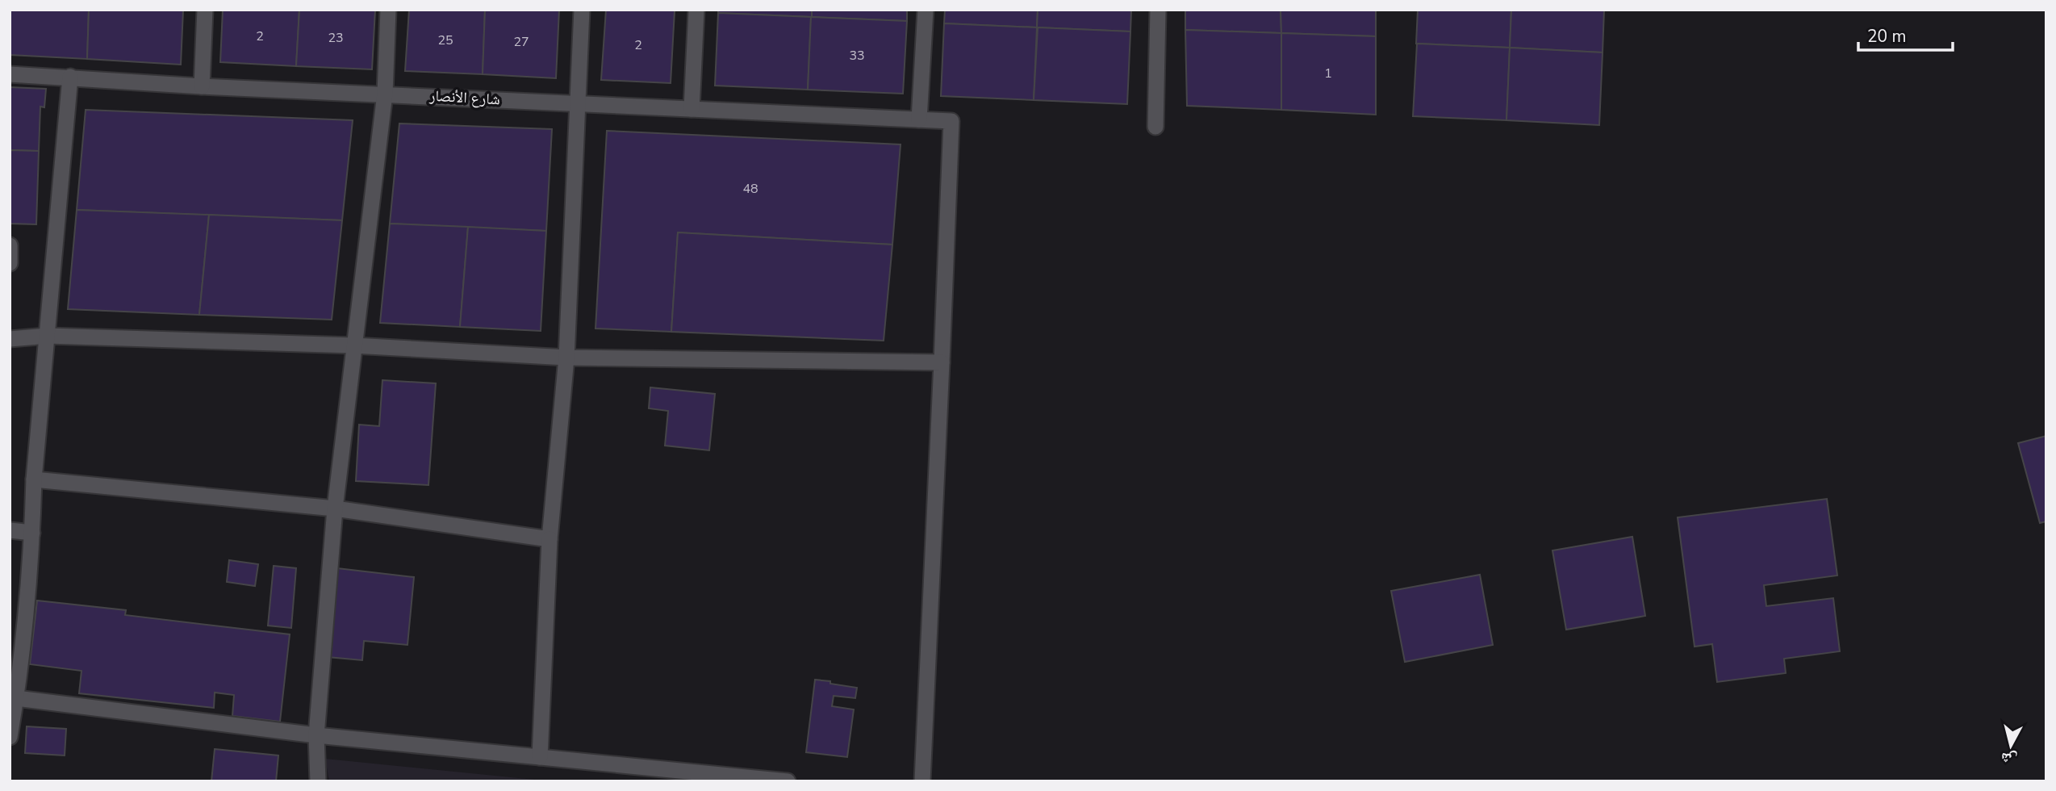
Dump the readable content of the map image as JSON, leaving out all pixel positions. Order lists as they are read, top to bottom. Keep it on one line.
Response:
{"streets":{"street":["شارع الأنصار"]},"house_numbers":["2","23","25","27","2","33","1","48"],"scale_bar":"20 m","north":"bottom"}
